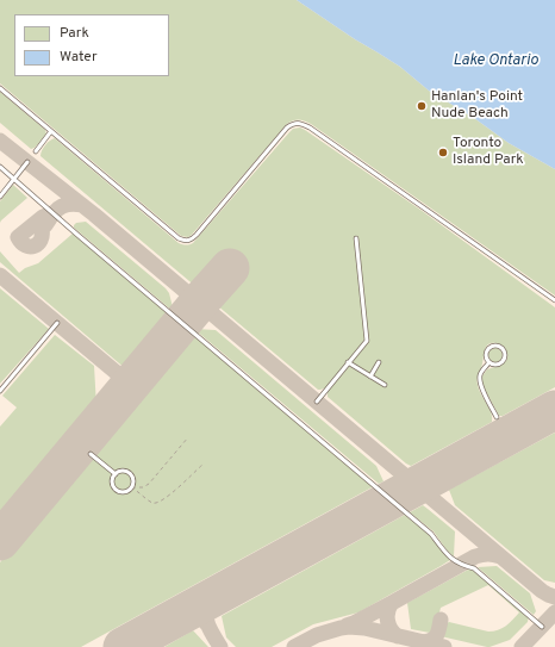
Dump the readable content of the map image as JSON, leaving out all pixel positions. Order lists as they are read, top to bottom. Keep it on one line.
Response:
{"water":["Lake Ontario"],"places":["Hanlan's Point Nude Beach","Toronto Island Park"],"legend":["Park","Water"]}
